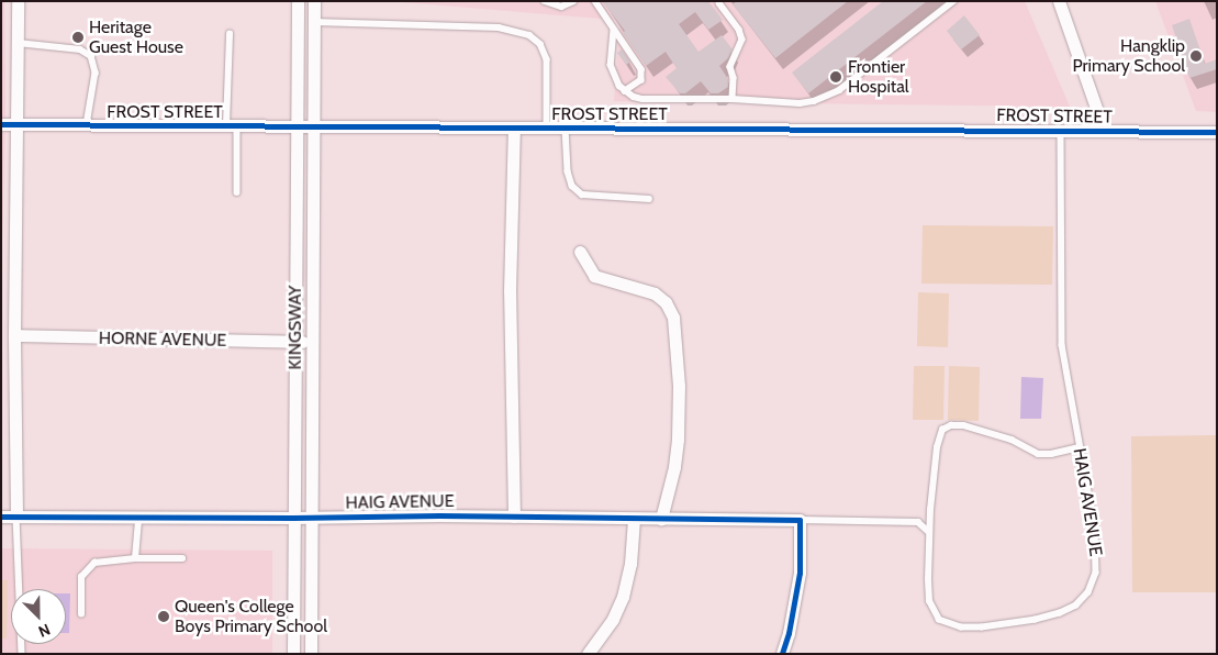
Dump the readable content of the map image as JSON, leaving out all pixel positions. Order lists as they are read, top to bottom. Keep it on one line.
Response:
{"streets":{"street":["FROST STREET","KINGSWAY","HORNE AVENUE","HAIG AVENUE"]},"crossings":[["FROST STREET","KINGSWAY"],["FROST STREET","HAIG AVENUE"],["KINGSWAY","HORNE AVENUE"],["KINGSWAY","HAIG AVENUE"]],"places":["Heritage Guest House","Hangklip Primary School","Frontier Hospital","Queen's College Boys Primary School"],"north":"bottom right"}
